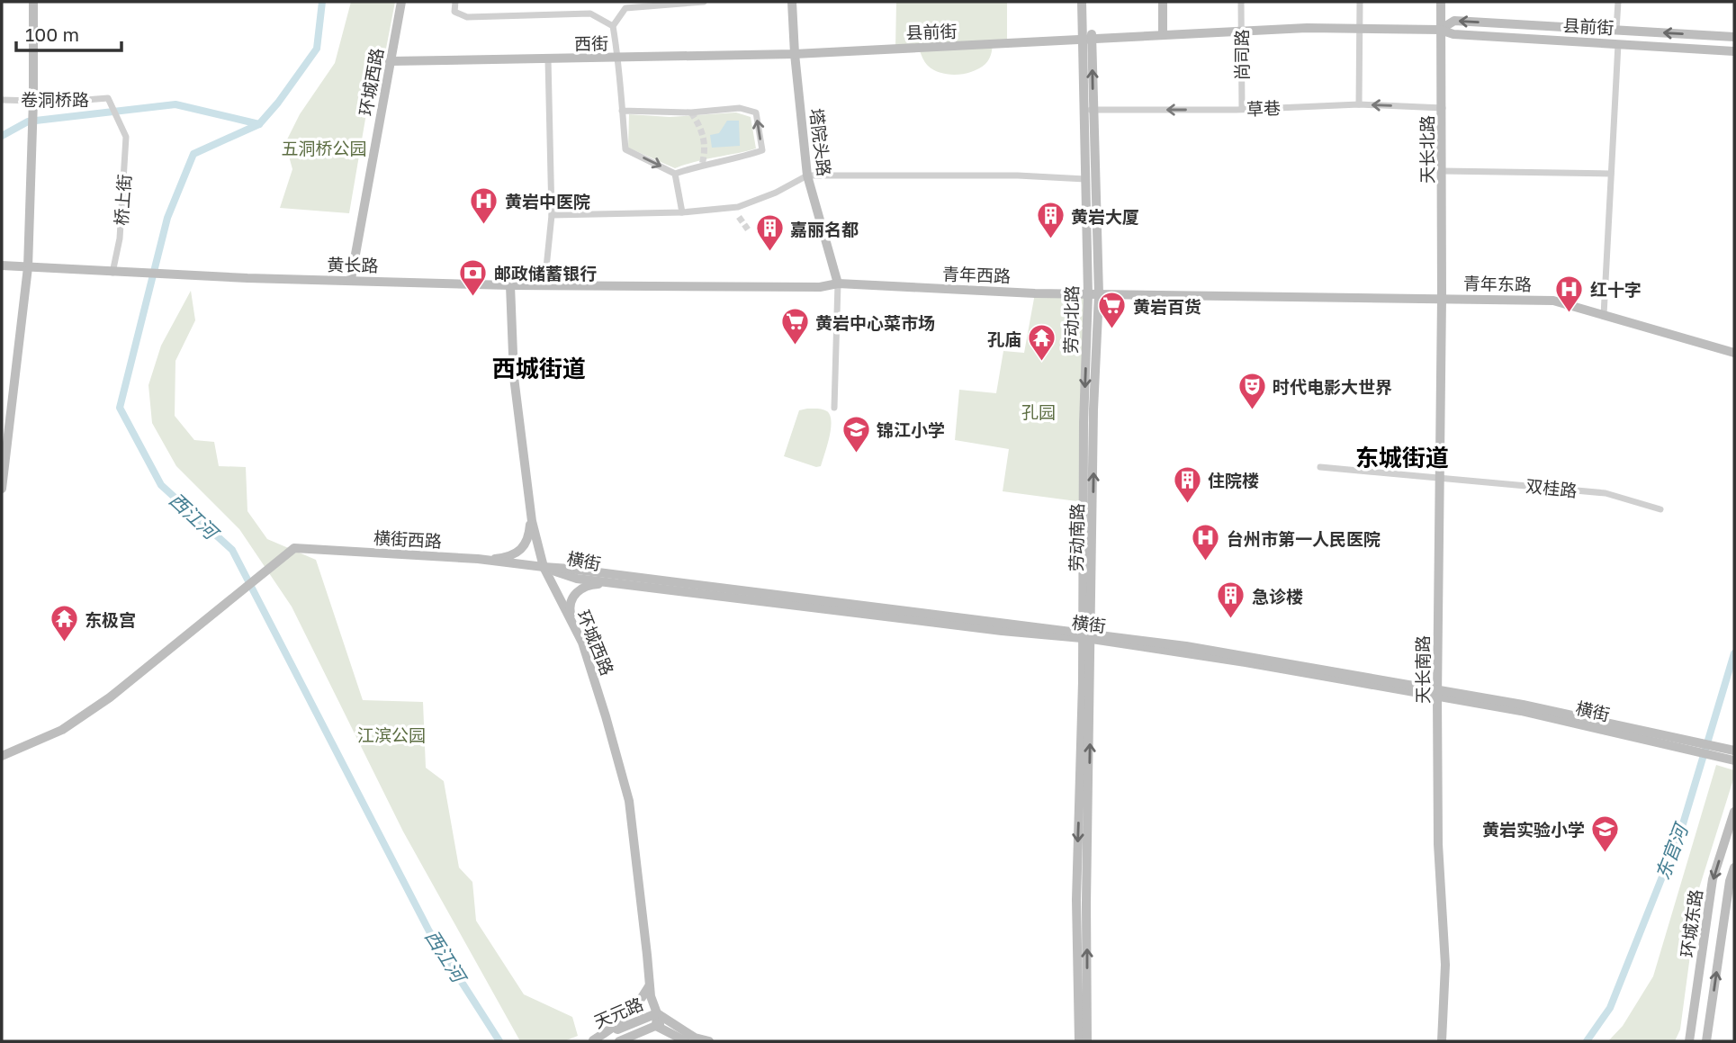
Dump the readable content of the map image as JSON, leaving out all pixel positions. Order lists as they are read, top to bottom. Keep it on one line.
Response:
{"streets":{"street":["县前街","西街","尚司路","环城西路","卷洞桥路","草巷","塔院头路","天长北路","桥上街","黄长路","青年西路","青年东路","劳动北路","双桂路","劳动南路","横街西路","横街","天长南路","环城东路","天元路"]},"crossings":[["县前街","西街"],["县前街","尚司路"],["县前街","塔院头路"],["县前街","天长北路"],["县前街","劳动北路"],["西街","环城西路"],["西街","塔院头路"],["尚司路","草巷"],["环城西路","黄长路"],["环城西路","青年西路"],["环城西路","横街西路"],["环城西路","横街"],["环城西路","天元路"],["卷洞桥路","桥上街"],["草巷","天长北路"],["草巷","劳动北路"],["草巷","劳动南路"],["塔院头路","青年西路"],["天长北路","青年西路"],["天长北路","青年东路"],["天长北路","天长南路"],["桥上街","黄长路"],["黄长路","青年西路"],["青年西路","青年东路"],["青年西路","劳动北路"],["青年西路","劳动南路"],["青年西路","天长南路"],["青年东路","天长南路"],["劳动北路","劳动南路"],["劳动北路","横街"],["双桂路","天长南路"],["劳动南路","横街"],["横街西路","横街"],["横街","天长南路"]],"one_way":["草巷","劳动北路"],"districts":["西城街道","东城街道"],"water":["西江河","东官河"],"parks":["五洞桥公园","孔园","江滨公园"],"places":{"hospital":["黄岩中医院","红十字","台州市第一人民医院"],"building":["黄岩大厦","嘉丽名都","住院楼","急诊楼"],"bank":["邮政储蓄银行"],"supermarket":["黄岩百货","黄岩中心菜市场"],"temple":["孔庙","东极宫"],"theatre":["时代电影大世界"],"school or university":["锦江小学","黄岩实验小学"]},"scale_bar":"100 m"}
